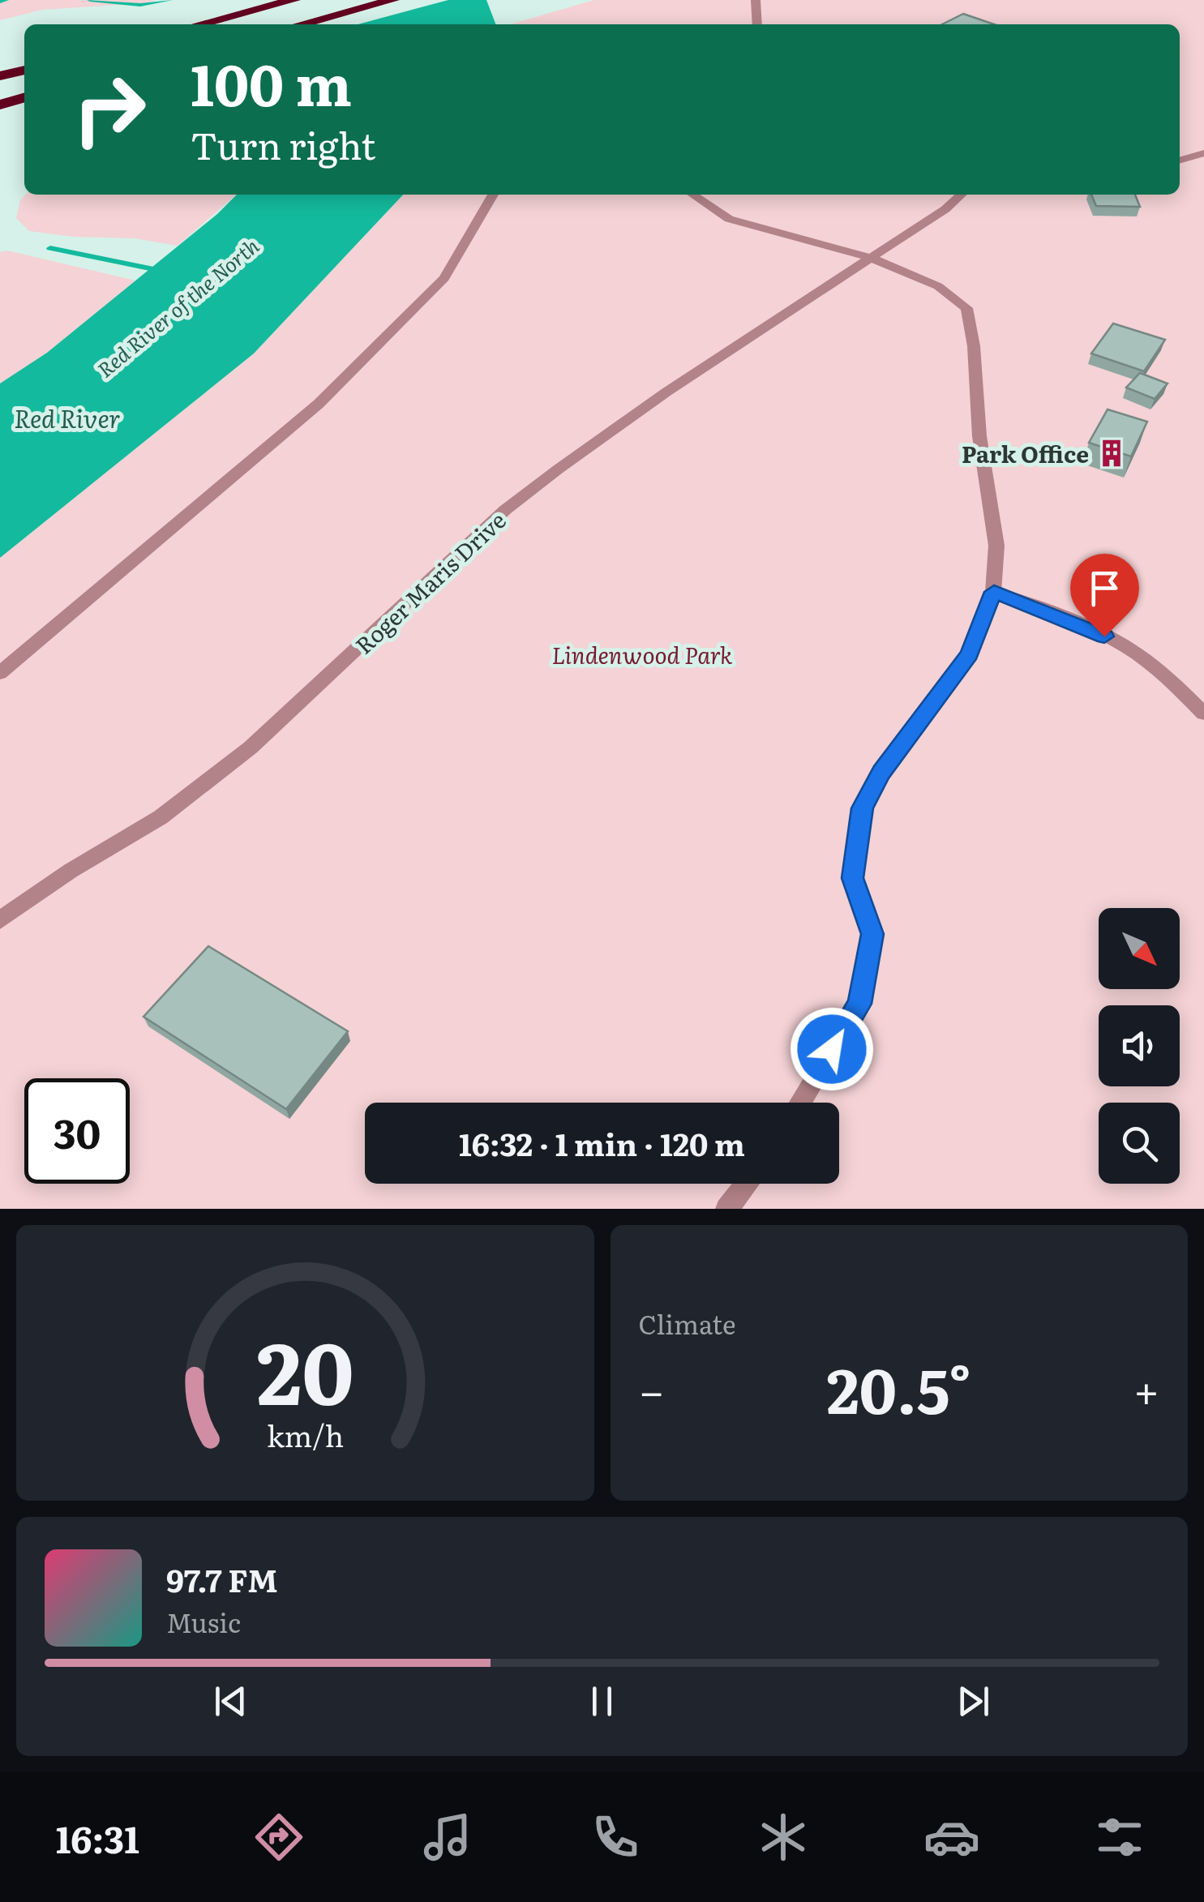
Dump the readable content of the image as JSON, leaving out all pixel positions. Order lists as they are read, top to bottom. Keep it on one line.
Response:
{"streets":{"street":["Roger Maris Drive"]},"water":["Red River of the North","Red River"],"parks":["Lindenwood Park"],"places":{"building":["Park Office"]},"north":"bottom right","page":{"turn":["100 m","Turn right"],"limit":"30","trip":"16:32 · 1 min · 120 m","tile":"Climate","heat":["−","20.5°","+"],"song":["97.7 FM","Music"],"tabs":"16:31","gauge":["20","km/h"]}}
